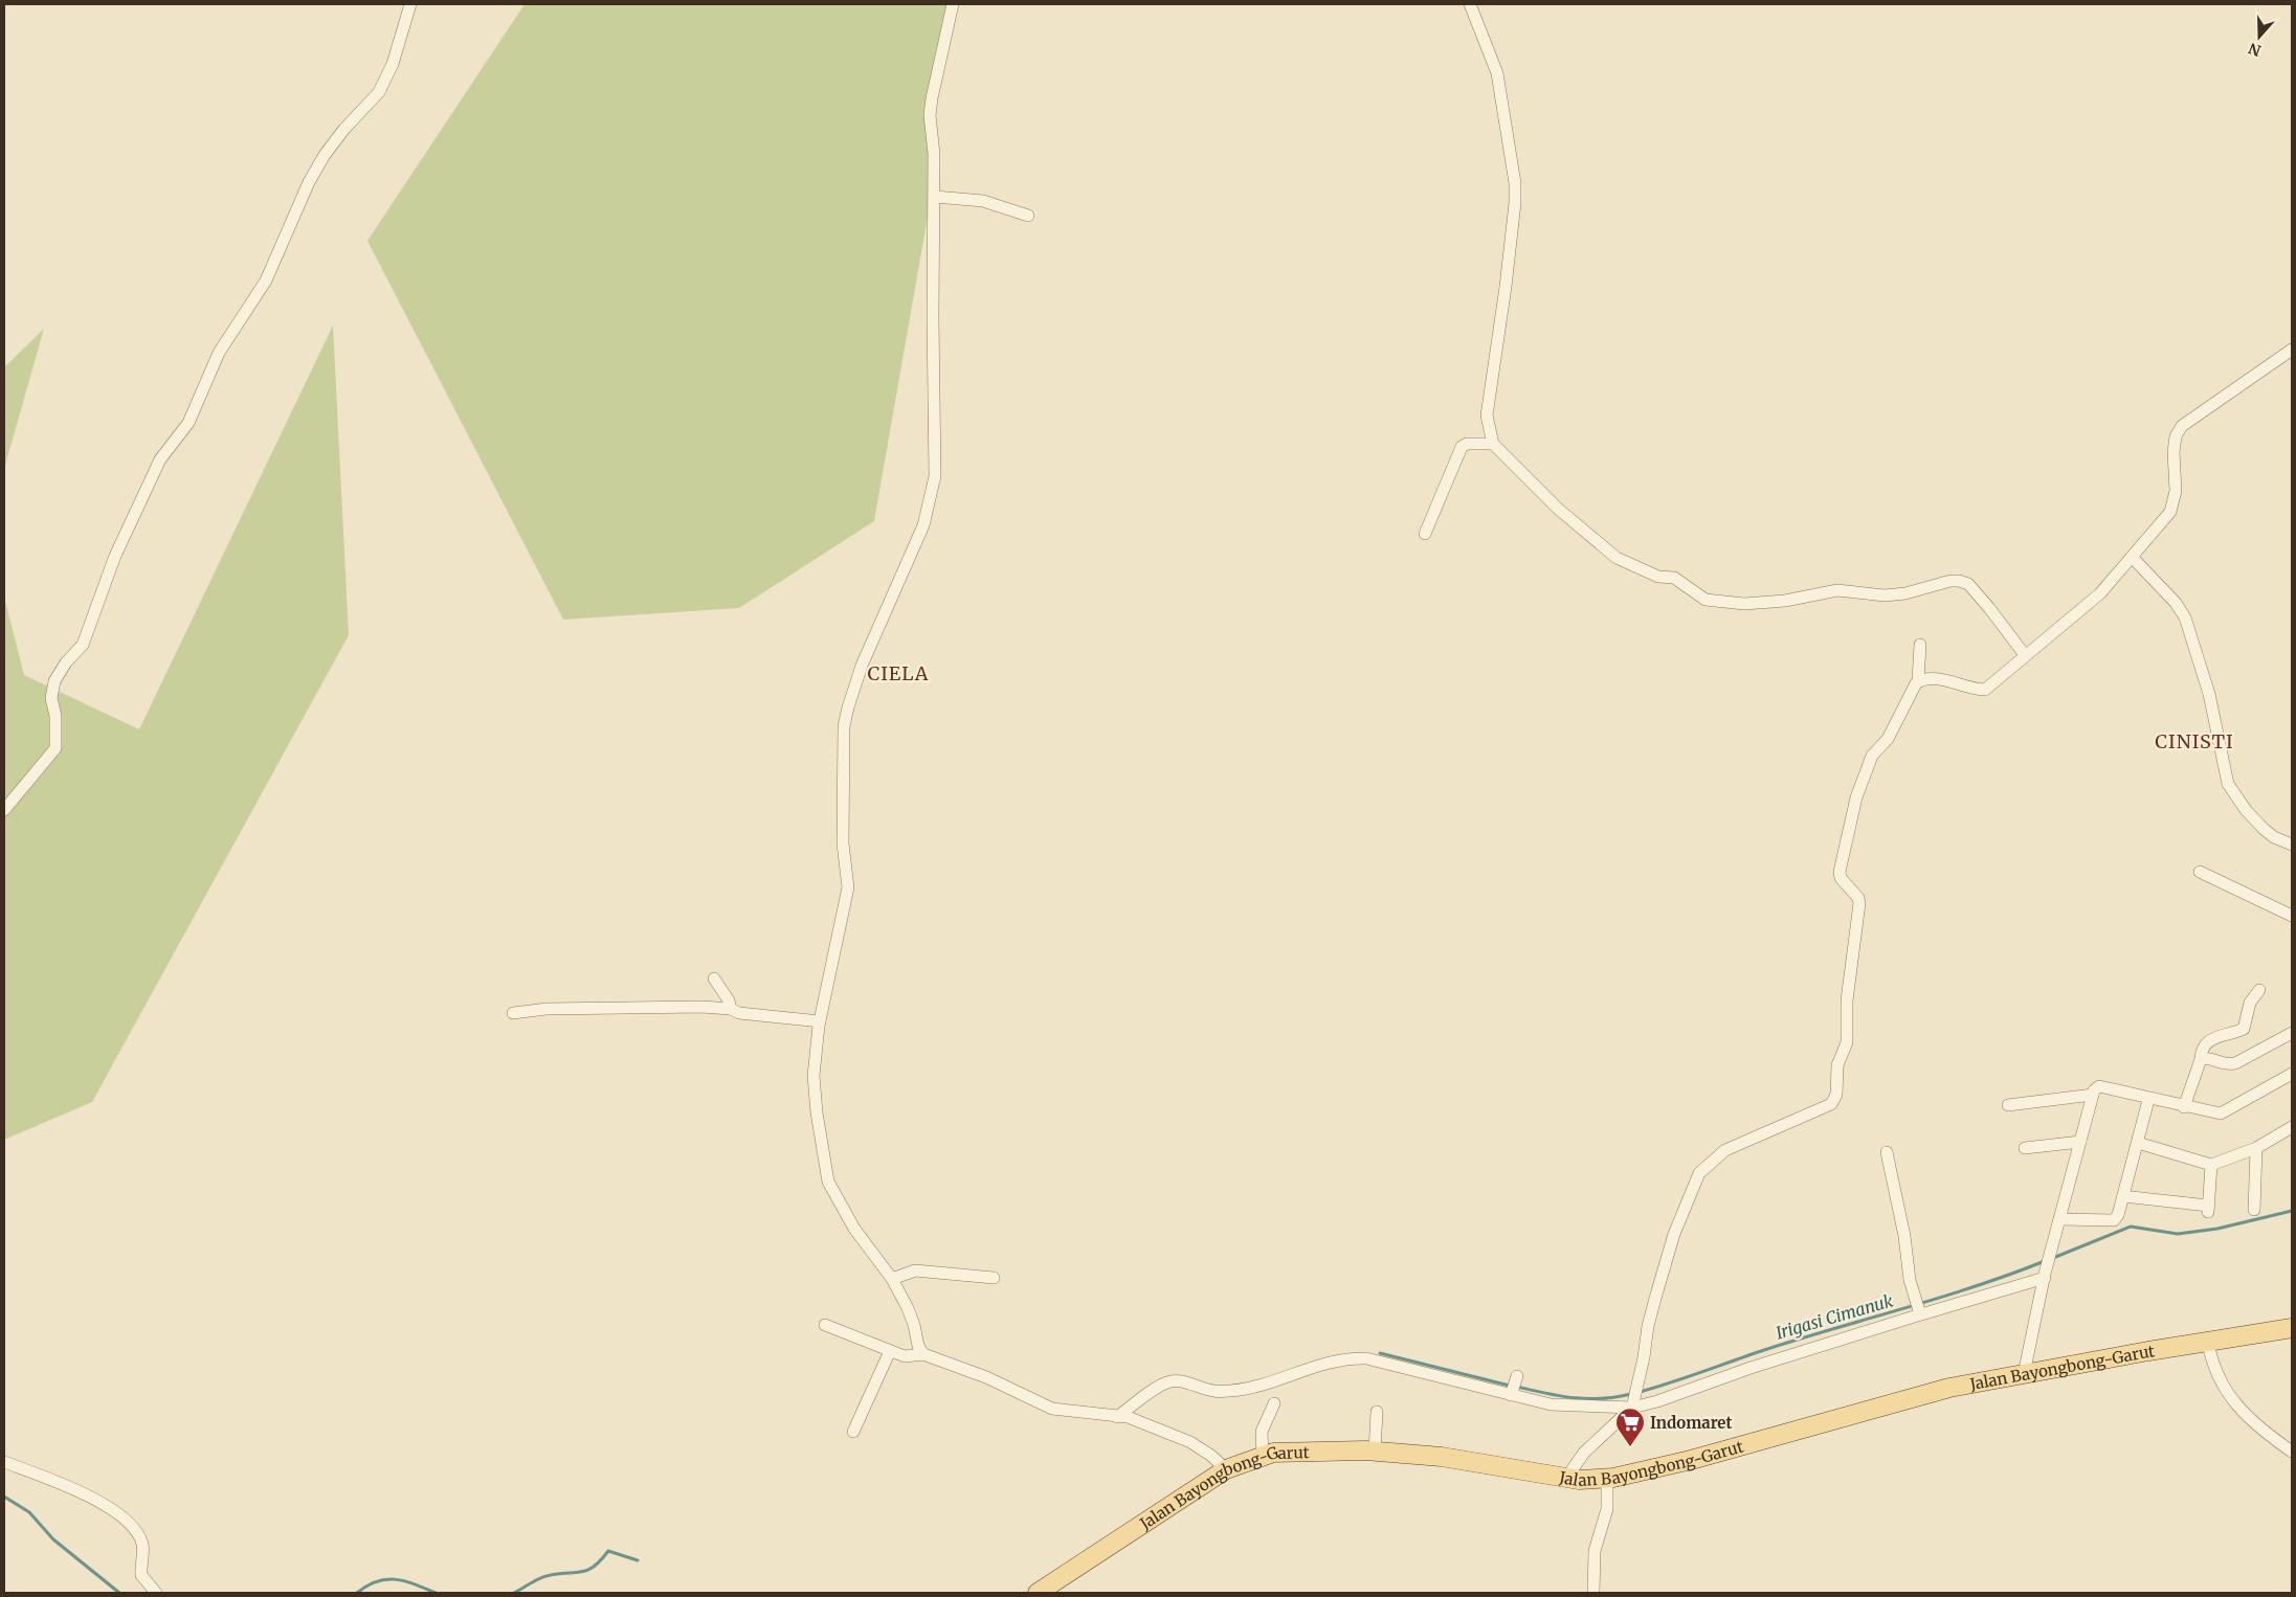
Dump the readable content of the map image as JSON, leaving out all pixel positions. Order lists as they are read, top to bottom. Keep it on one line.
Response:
{"streets":{"main road":["Jalan Bayongbong-Garut"]},"districts":["CIELA","CINISTI"],"water":["Irigasi Cimanuk"],"places":{"supermarket":["Indomaret"]},"north":"bottom"}
